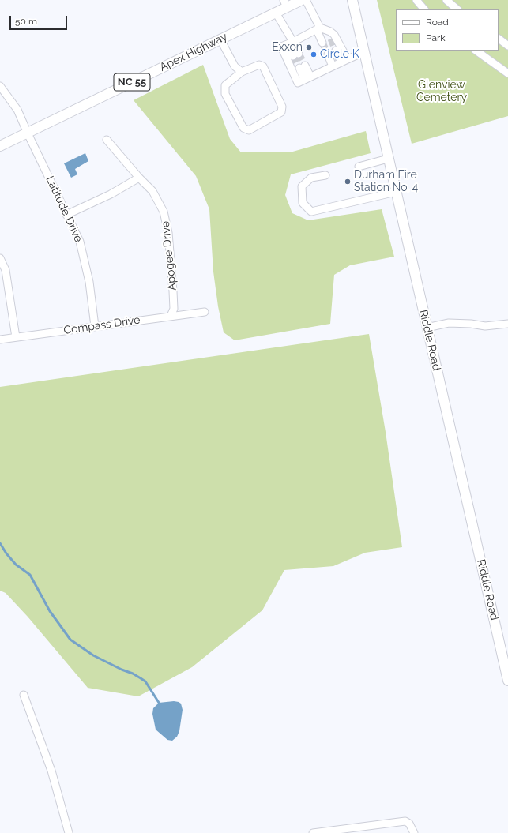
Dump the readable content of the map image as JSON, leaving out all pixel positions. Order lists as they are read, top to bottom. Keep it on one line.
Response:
{"streets":{"main road":["Apex Highway","NC 55","Riddle Road"],"street":["Latitude Drive","Apogee Drive","Compass Drive"]},"crossings":[["Apex Highway","Latitude Drive"],["Latitude Drive","Compass Drive"],["Apogee Drive","Compass Drive"]],"parks":["Glenview Cemetery"],"places":["Exxon","Circle K","Durham Fire Station No. 4"],"legend":["Road","Park"],"scale_bar":"50 m"}
